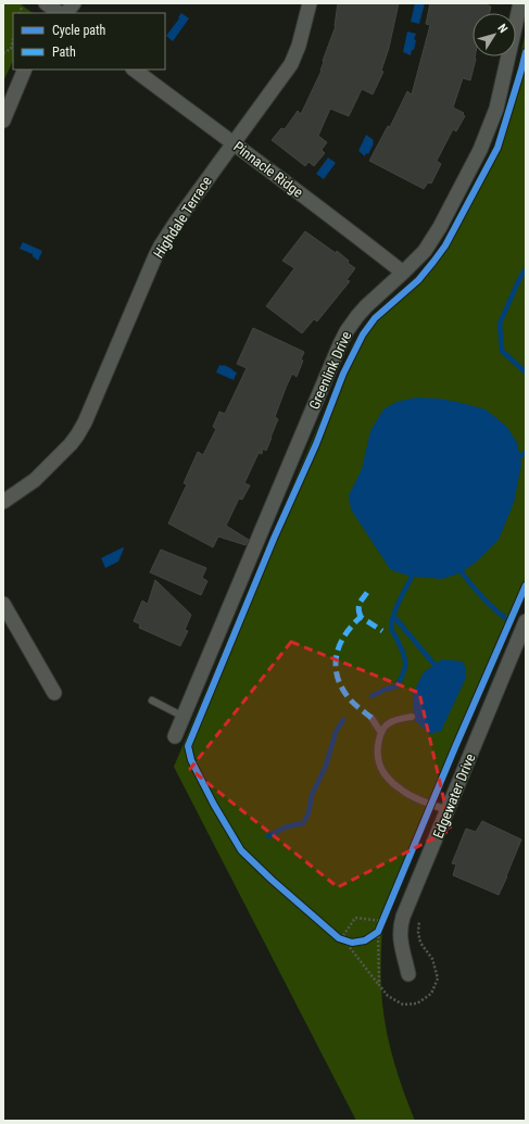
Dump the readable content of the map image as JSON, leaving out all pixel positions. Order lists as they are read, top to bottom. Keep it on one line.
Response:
{"streets":{"street":["Pinnacle Ridge","Highdale Terrace","Greenlink Drive","Edgewater Drive"]},"crossings":[["Pinnacle Ridge","Highdale Terrace"],["Pinnacle Ridge","Greenlink Drive"]],"legend":["Cycle path","Path"],"north":"top right"}
